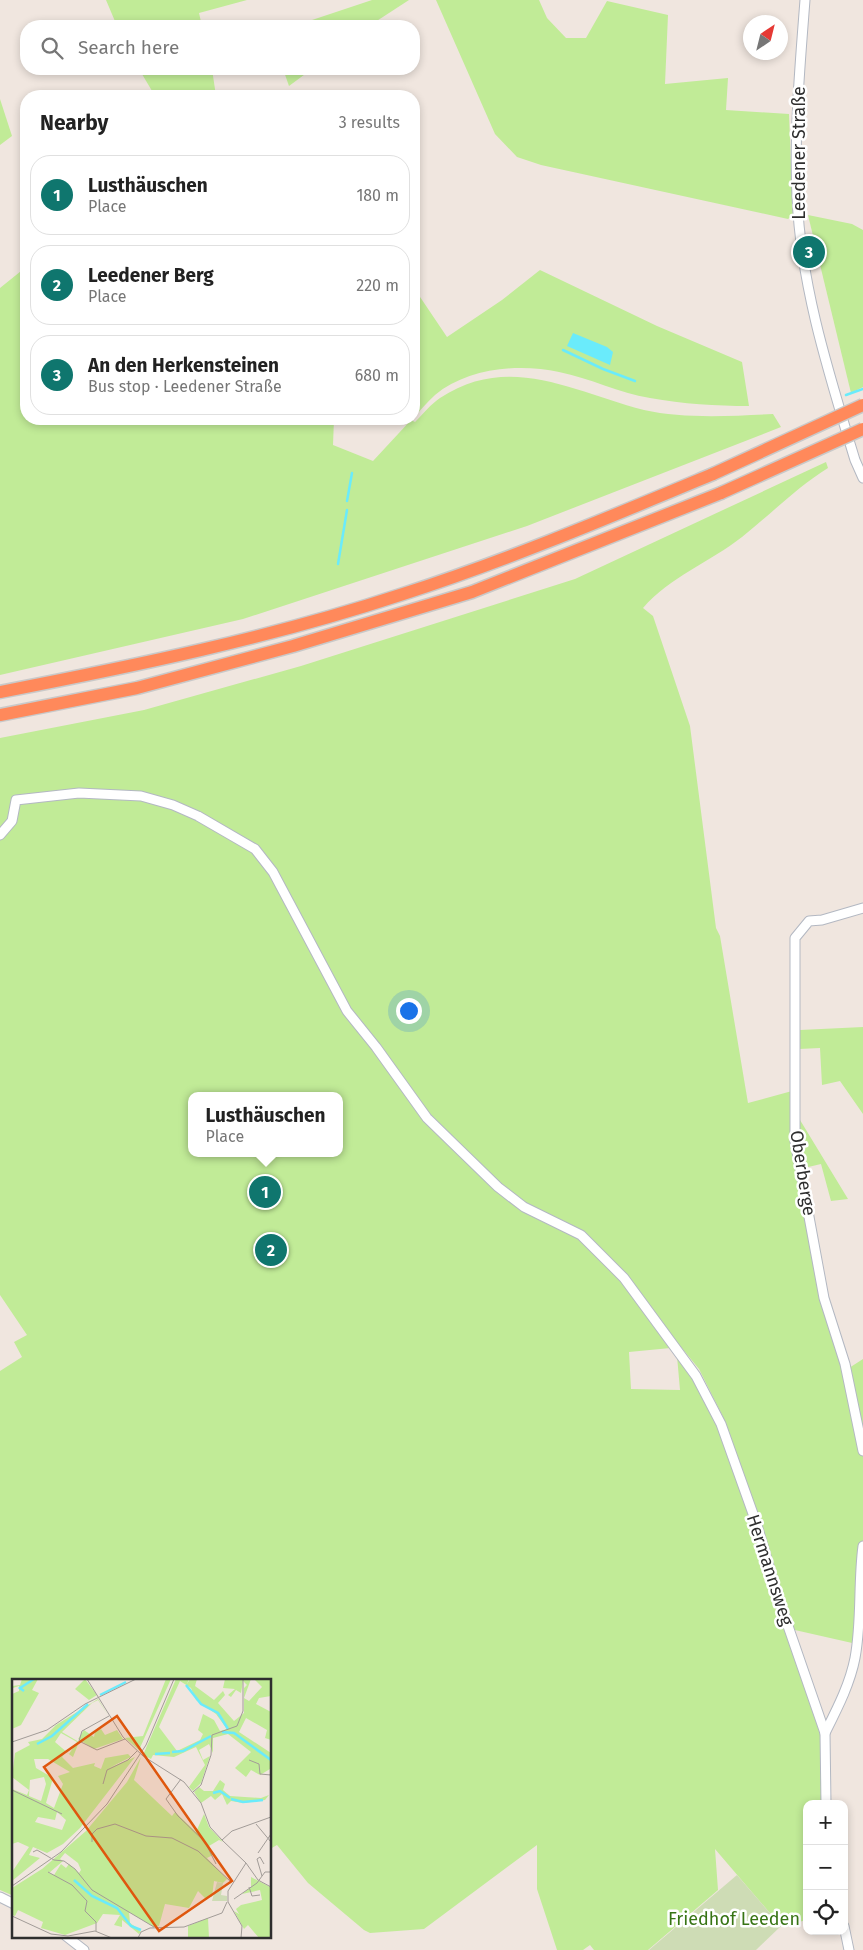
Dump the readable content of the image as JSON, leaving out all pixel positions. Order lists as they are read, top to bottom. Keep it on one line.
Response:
{"streets":{"street":["Leedener Straße","Oberberge","Hermannsweg"]},"parks":["Friedhof Leeden"],"north":"top right","page":{"search":"Search here","heading":["Nearby","3 results"],"list":[{"mark":"1","name":"Lusthäuschen","note":"Place","value":"180 m"},{"mark":"2","name":"Leedener Berg","note":"Place","value":"220 m"},{"mark":"3","name":"An den Herkensteinen","note":"Bus stop · Leedener Straße","value":"680 m"}],"pins":["3","1","2"],"popup":["Lusthäuschen","Place"],"map_buttons":["+","−"]}}
